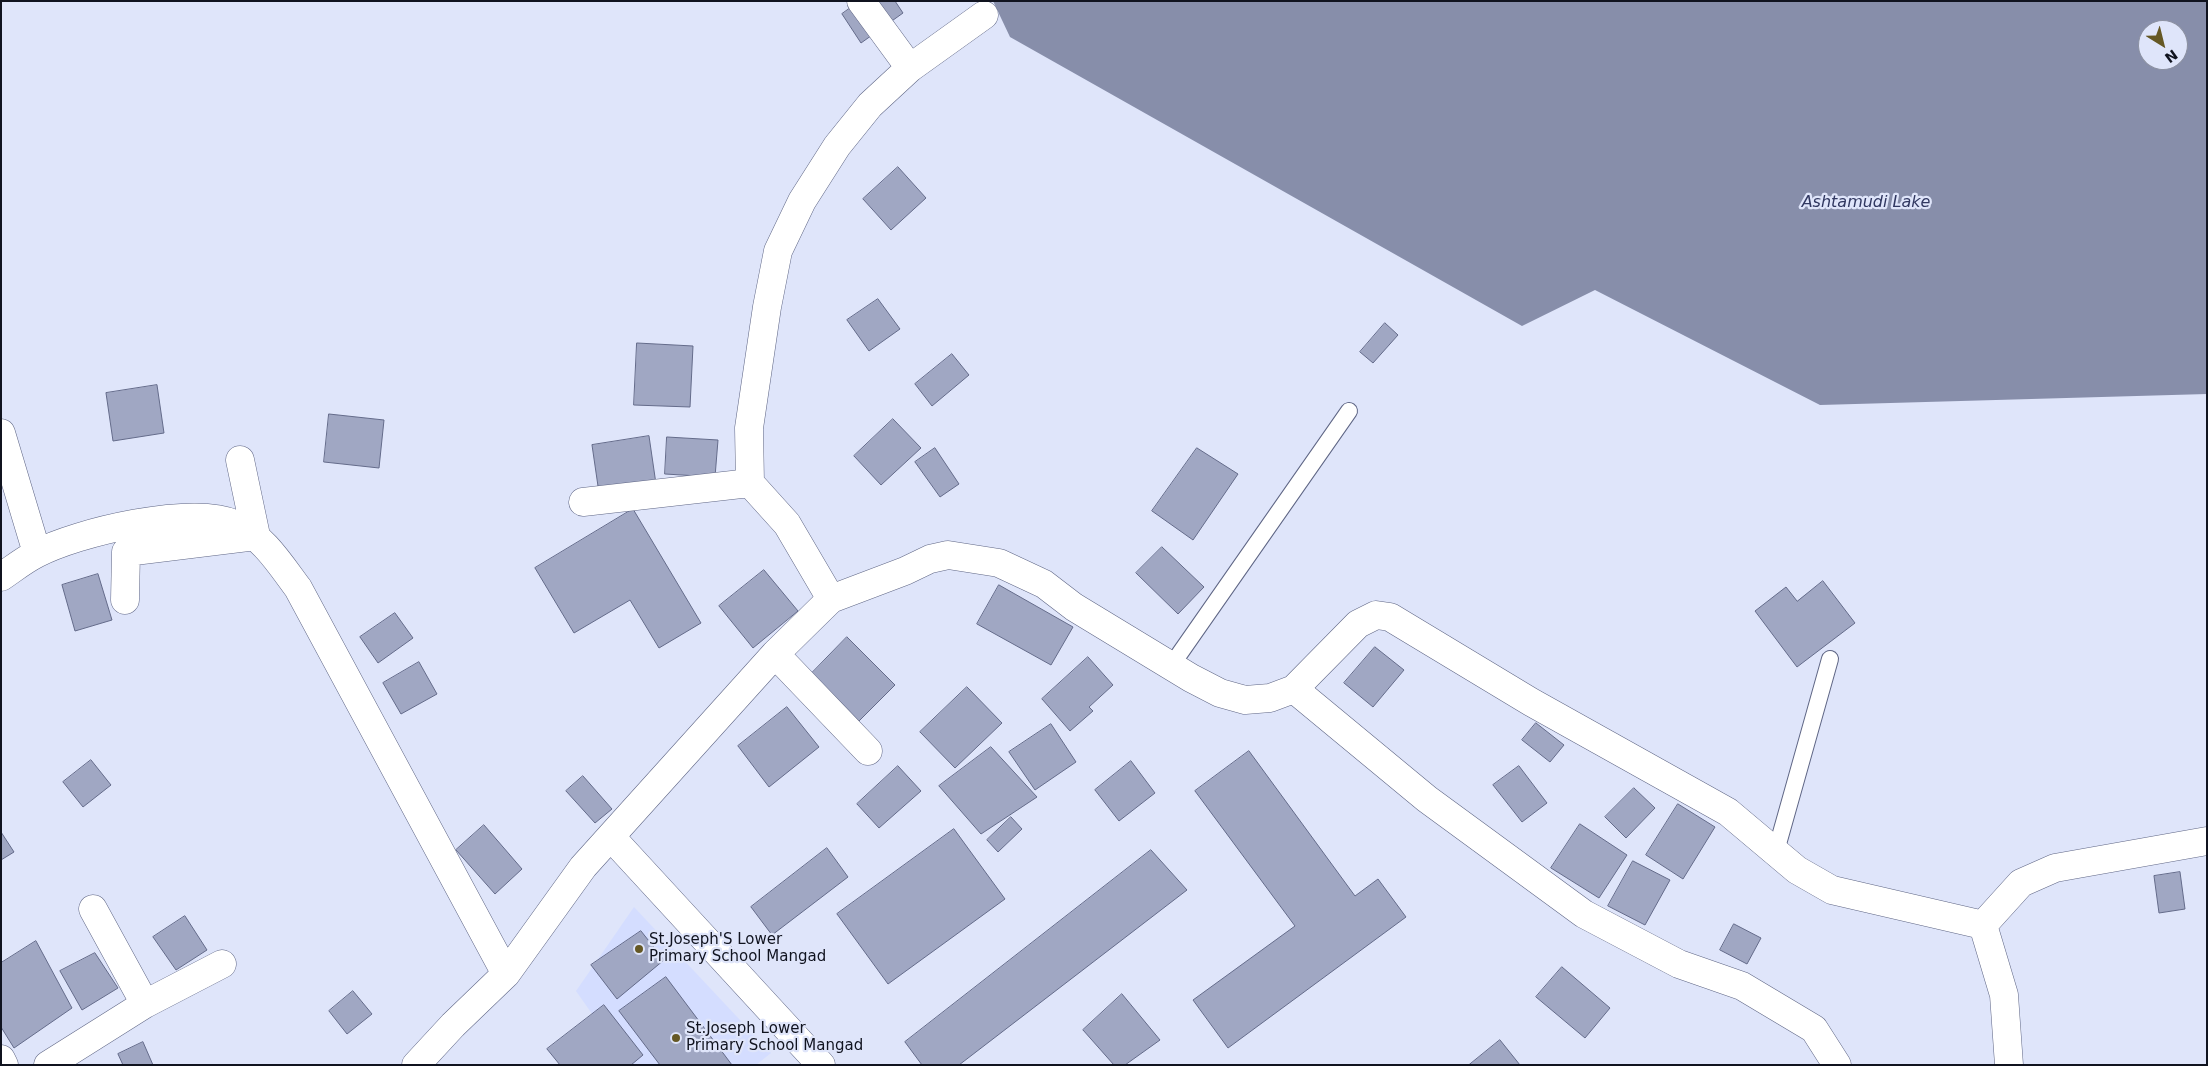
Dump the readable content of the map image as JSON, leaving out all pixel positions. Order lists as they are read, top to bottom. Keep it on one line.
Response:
{"water":["Ashtamudi Lake"],"places":["St.Joseph'S Lower Primary School Mangad","St.Joseph Lower Primary School Mangad"],"north":"bottom right"}
